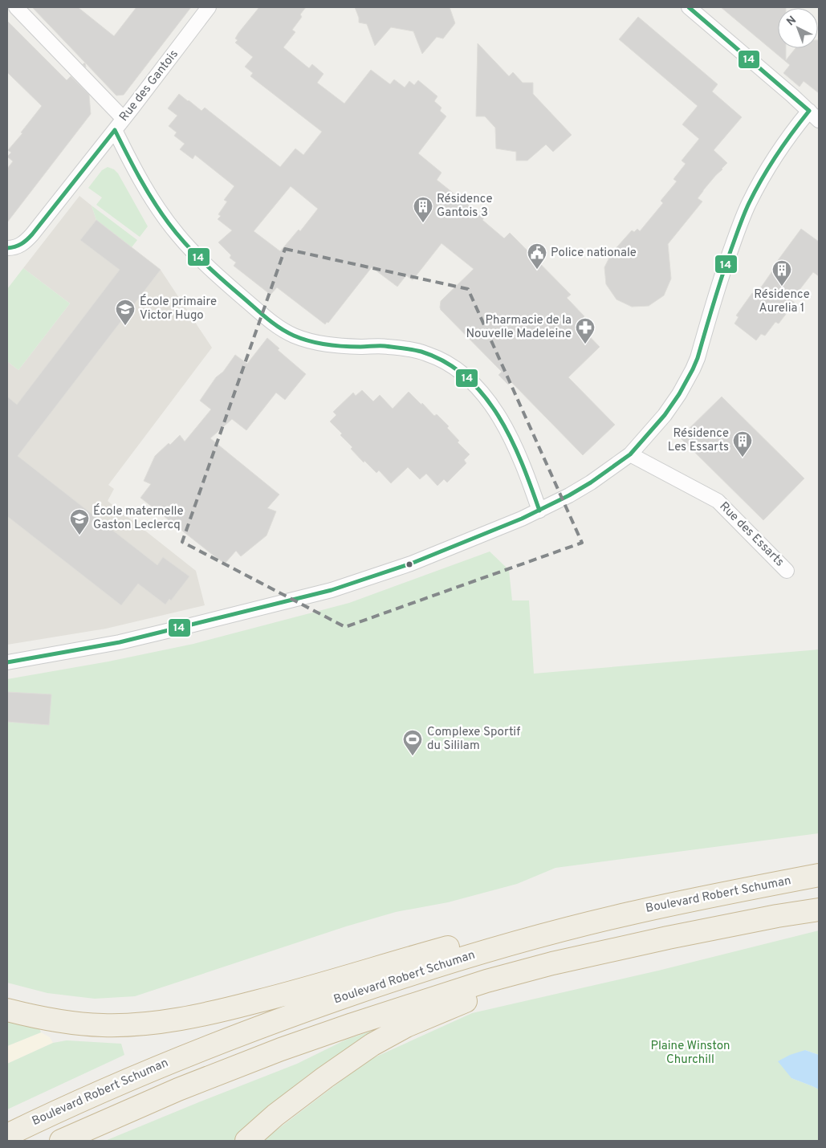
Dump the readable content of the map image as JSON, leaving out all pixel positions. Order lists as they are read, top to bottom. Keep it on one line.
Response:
{"streets":{"highway":["Boulevard Robert Schuman"],"street":["Rue des Gantois","Rue des Essarts"]},"parks":["Plaine Winston Churchill"],"places":{"building":["Résidence Gantois 3","Résidence Aurelia 1","Résidence Les Essarts"],"public building":["Police nationale"],"school or university":["École primaire Victor Hugo","École maternelle Gaston Leclercq"],"pharmacy":["Pharmacie de la Nouvelle Madeleine"],"sports":["Complexe Sportif du Sililam"]},"lines":["transit line 14"],"north":"top left"}
